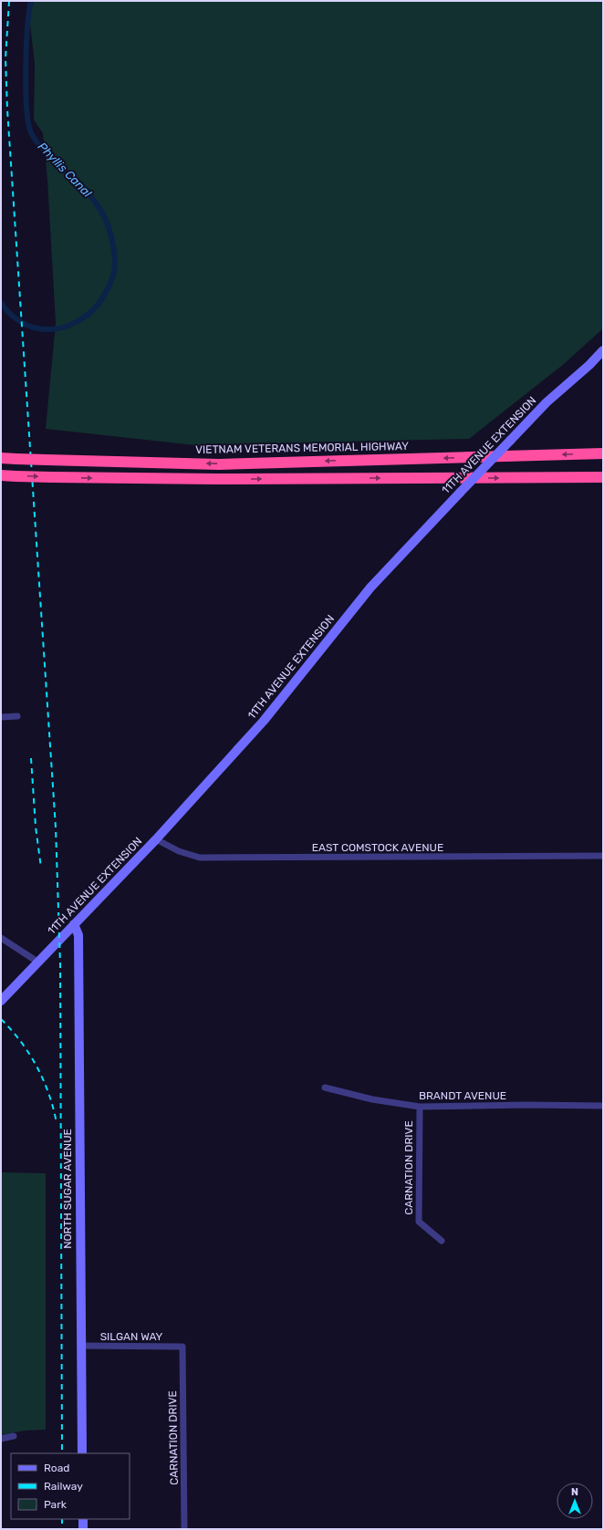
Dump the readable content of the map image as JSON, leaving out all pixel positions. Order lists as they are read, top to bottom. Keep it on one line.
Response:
{"streets":{"highway":["VIETNAM VETERANS MEMORIAL HIGHWAY"],"street":["11TH AVENUE EXTENSION","EAST COMSTOCK AVENUE","BRANDT AVENUE","CARNATION DRIVE","NORTH SUGAR AVENUE","SILGAN WAY"]},"crossings":[["11TH AVENUE EXTENSION","EAST COMSTOCK AVENUE"],["11TH AVENUE EXTENSION","NORTH SUGAR AVENUE"],["BRANDT AVENUE","CARNATION DRIVE"],["CARNATION DRIVE","SILGAN WAY"],["NORTH SUGAR AVENUE","SILGAN WAY"]],"water":["Phyllis Canal"],"legend":["Road","Railway","Park"],"north":"top"}
